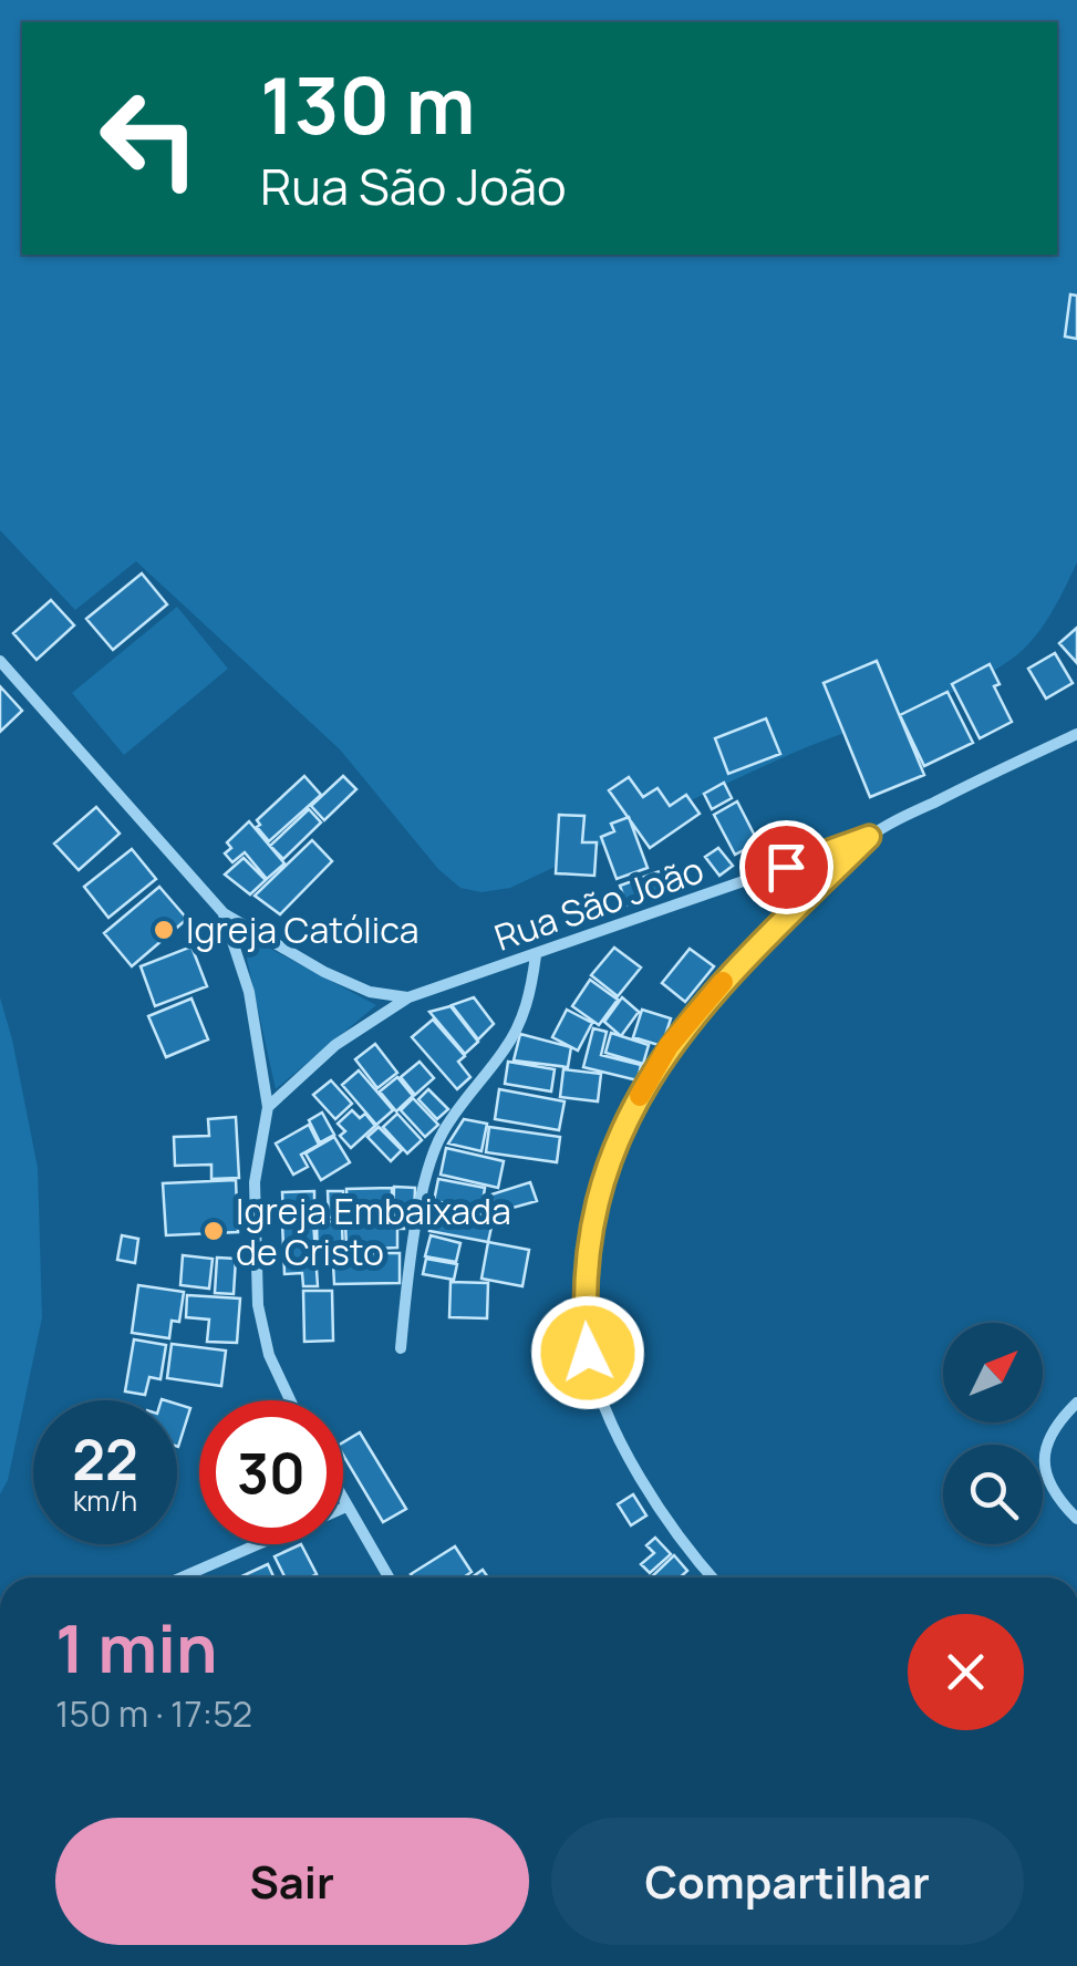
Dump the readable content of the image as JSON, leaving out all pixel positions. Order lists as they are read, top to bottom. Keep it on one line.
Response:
{"streets":{"street":["Rua São João"]},"places":["Igreja Católica","Igreja Embaixada de Cristo"],"north":"top right","page":{"turn":["130 m","Rua São João"],"speed":"22 km/h","limit":"30","heading":["1 min","150 m · 17:52"],"buttons":["Sair","Compartilhar"]}}
